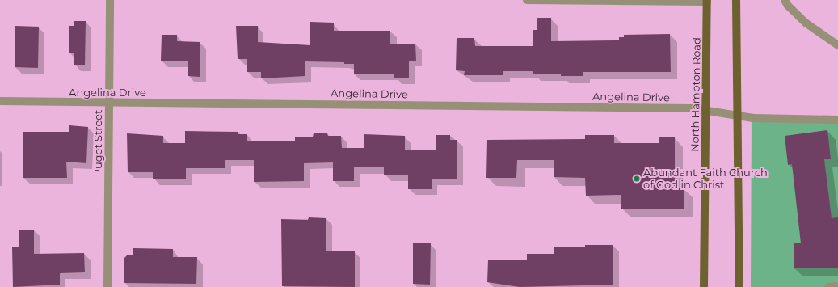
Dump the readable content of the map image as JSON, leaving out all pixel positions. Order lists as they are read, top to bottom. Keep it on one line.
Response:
{"streets":{"main road":["North Hampton Road"],"street":["Angelina Drive","Puget Street"]},"crossings":[["Angelina Drive","North Hampton Road"],["Angelina Drive","Puget Street"]],"places":["Abundant Faith Church of God in Christ"]}
